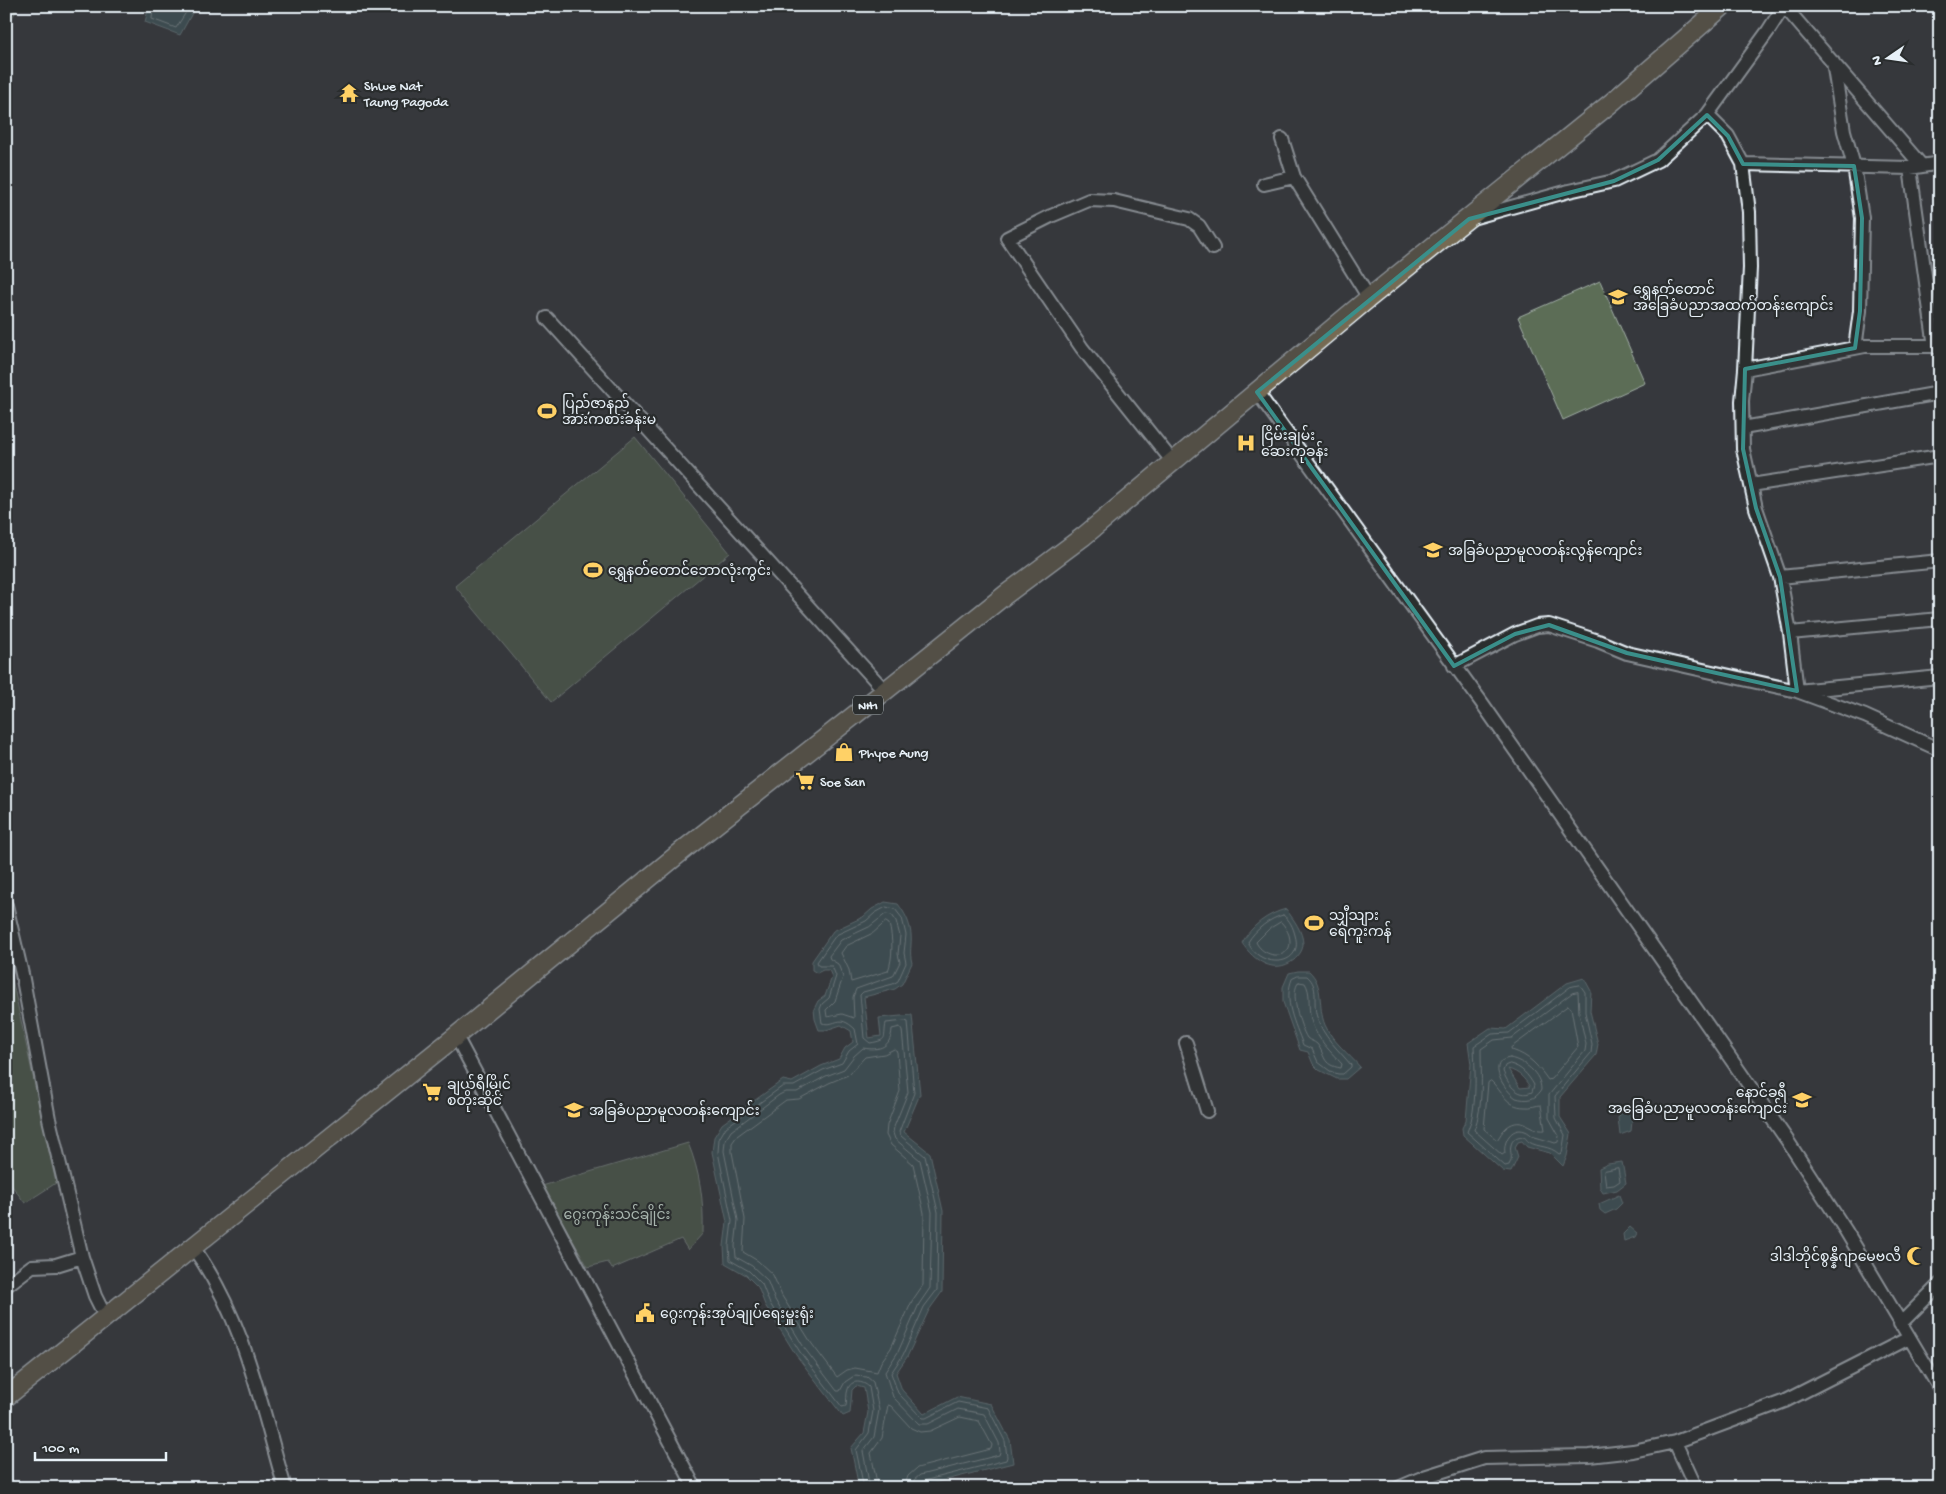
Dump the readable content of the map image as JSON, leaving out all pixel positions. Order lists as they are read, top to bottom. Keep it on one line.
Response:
{"streets":{"highway":["NH1"]},"parks":["ဂွေးကုန်းသင်ချိုင်း"],"places":{"temple":["Shwe Nat Taung Pagoda"],"school or university":["ရွှေနတ်တောင် အခြေခံပညာအထက်တန်းကျောင်း","အခြခံပညာမူလတန်းလွန်ကျောင်း","နောင်ခရီ အခြေခံပညာမူလတန်းကျောင်း","အခြခံပညာမူလတန်းကျောင်း"],"sports":["ပြည်ဇာနည် အားကစားခန်းမ","ရွှေနတ်တောင်ဘောလုံးကွင်း","သျှီသျား ရေကူးကန်"],"hospital":["ငြိမ်းချမ်း ဆေးကုခန်း"],"shop":["Phyoe Aung"],"supermarket":["Soe San","ချယ်ရီမြိုင် စတိုးဆိုင်"],"mosque":["ဒါဒါဘိုင်စွန္နီဂျာမေဗလီ"],"public building":["ဂွေးကုန်းအုပ်ချုပ်ရေးမှူးရုံး"]},"scale_bar":"100 m","north":"left"}
